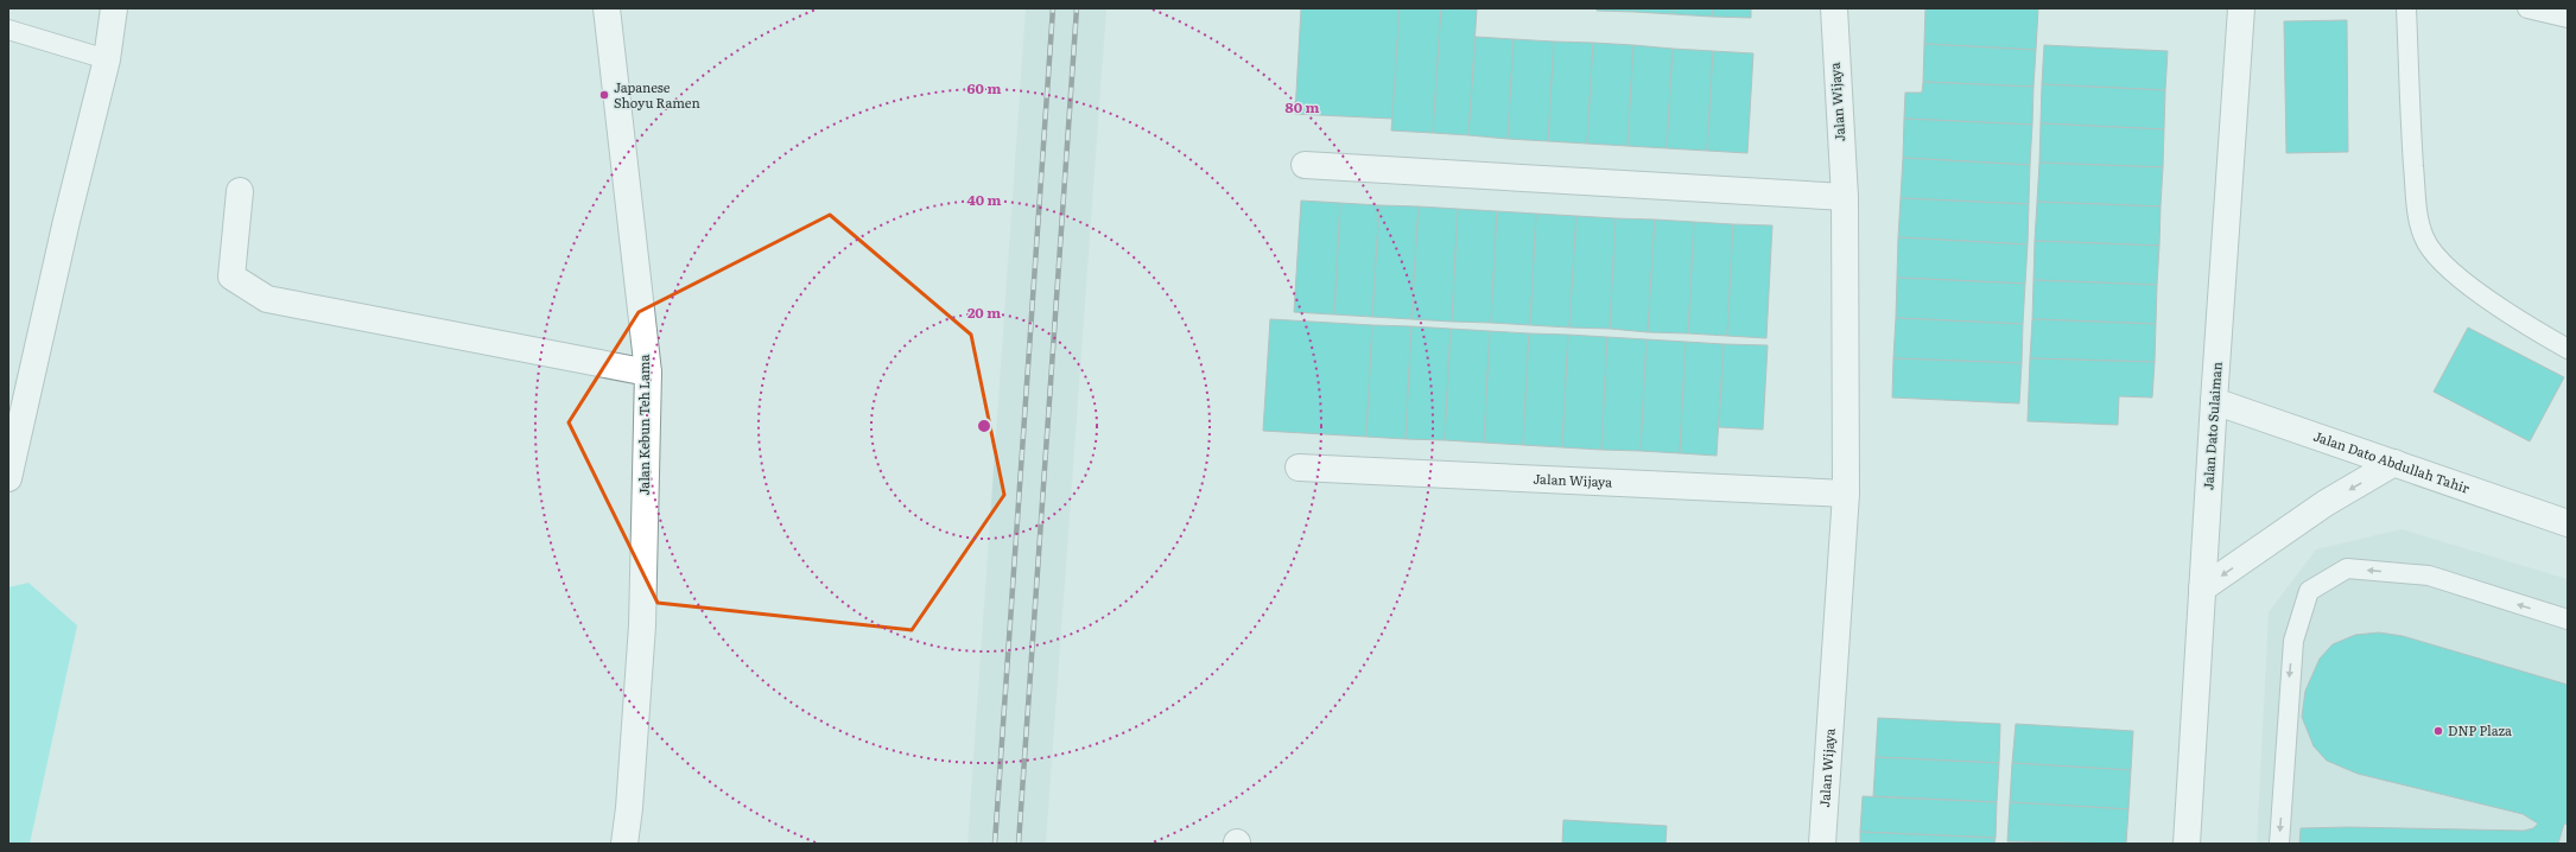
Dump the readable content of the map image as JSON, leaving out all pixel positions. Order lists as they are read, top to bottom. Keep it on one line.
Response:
{"streets":{"street":["Jalan Wijaya","Jalan Kebun Teh Lama","Jalan Dato Sulaiman","Jalan Dato Abdullah Tahir"]},"crossings":[["Jalan Dato Sulaiman","Jalan Dato Abdullah Tahir"]],"places":["Japanese Shoyu Ramen","DNP Plaza"],"rings":["60 m","80 m","40 m","20 m"]}
